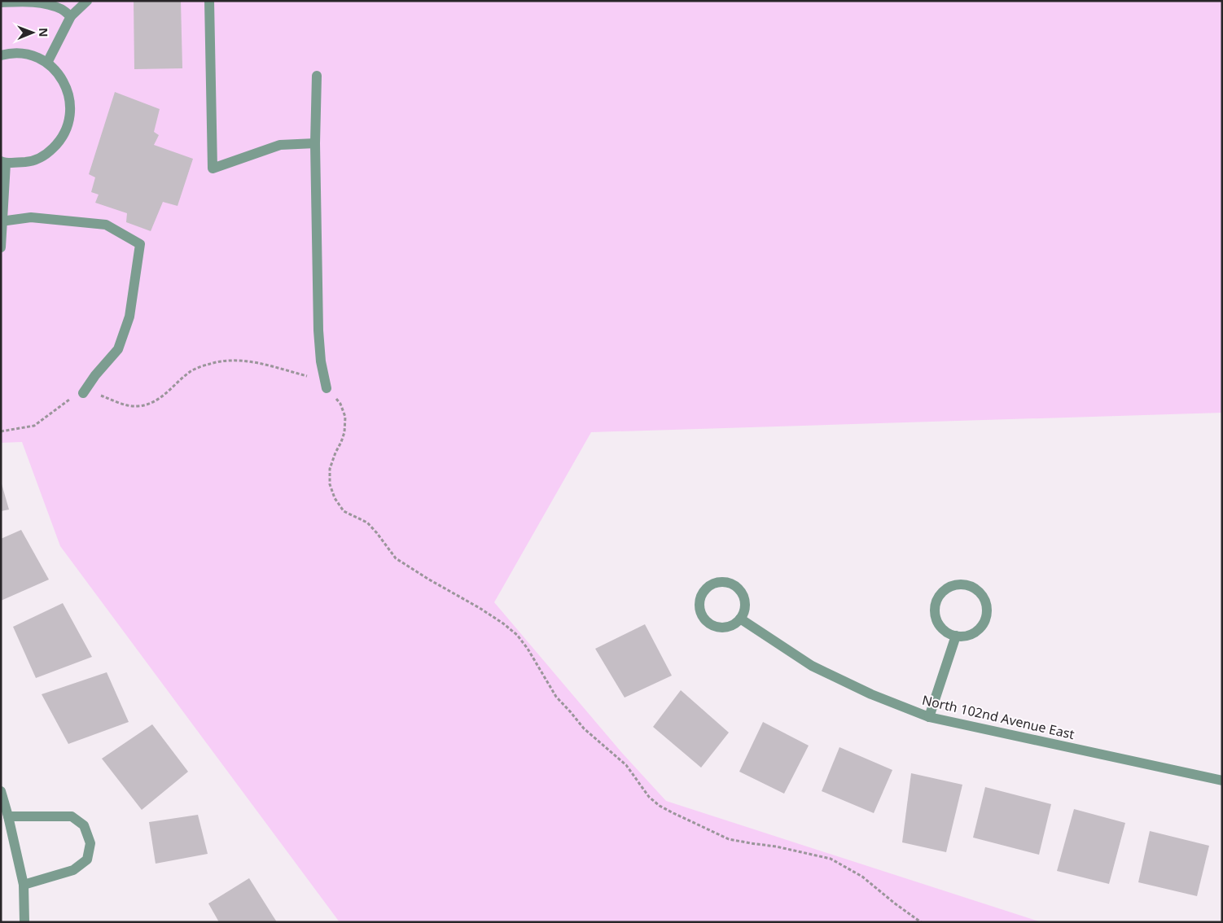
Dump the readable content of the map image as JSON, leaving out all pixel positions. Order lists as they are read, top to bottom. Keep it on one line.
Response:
{"streets":{"street":["North 102nd Avenue East"]},"north":"right"}
